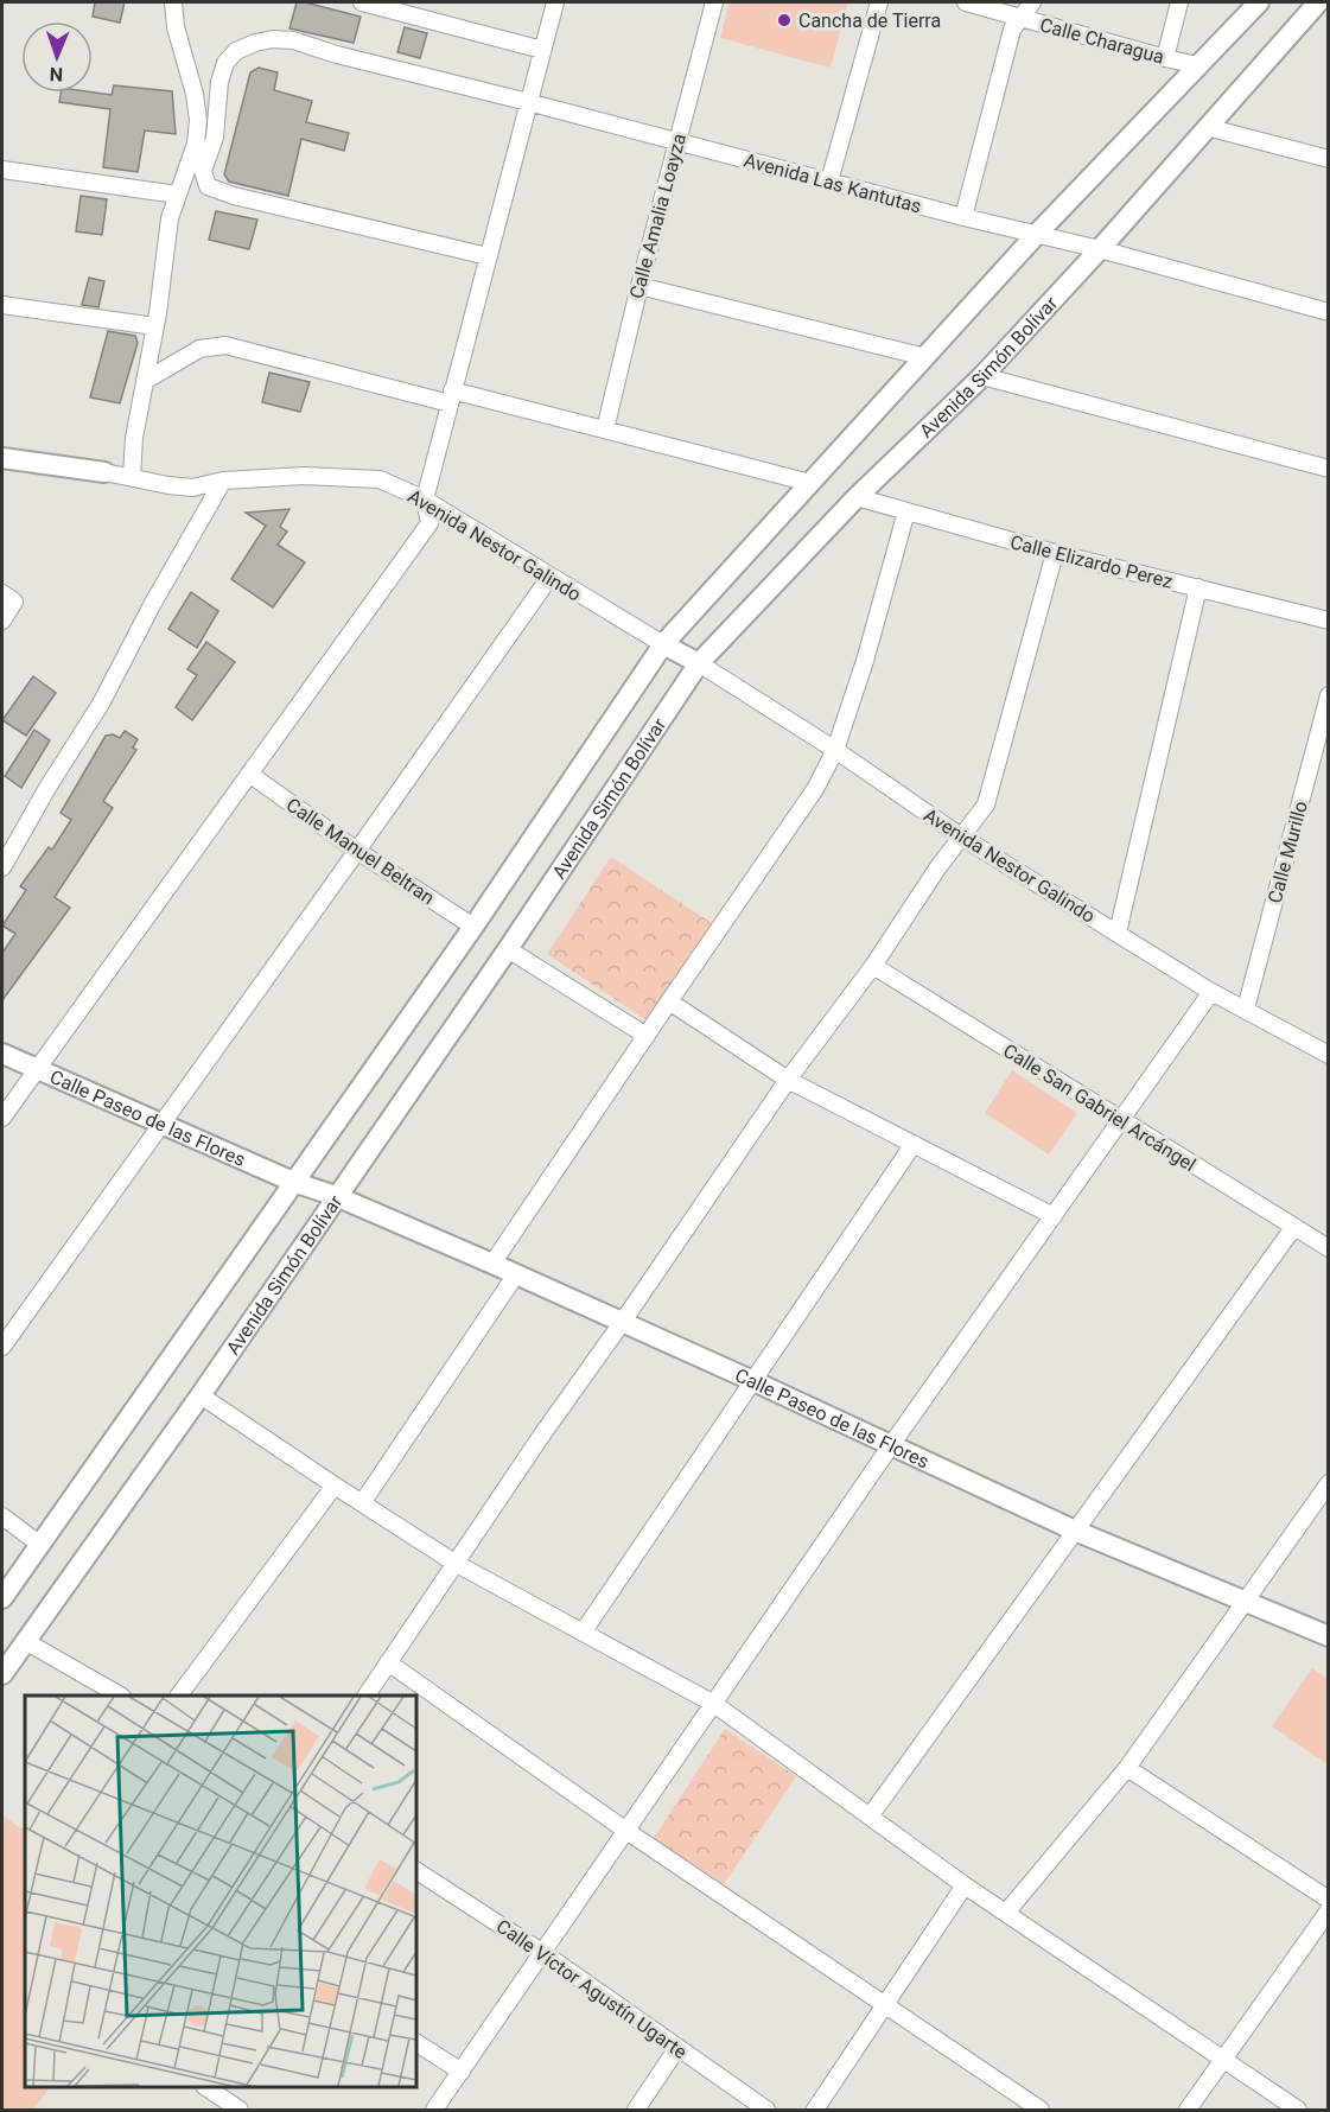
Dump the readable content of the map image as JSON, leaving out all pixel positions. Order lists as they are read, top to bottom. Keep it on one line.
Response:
{"streets":{"street":["Calle Charagua","Avenida Las Kantutas","Calle Amalia Loayza","Avenida Simón Bolívar","Avenida Nestor Galindo","Calle Elizardo Perez","Calle Manuel Beltran","Calle Murillo","Calle San Gabriel Arcángel","Calle Paseo de las Flores","Calle Víctor Agustín Ugarte"]},"crossings":[["Avenida Las Kantutas","Calle Amalia Loayza"],["Avenida Las Kantutas","Avenida Simón Bolívar"],["Avenida Simón Bolívar","Avenida Nestor Galindo"],["Avenida Simón Bolívar","Calle Elizardo Perez"],["Avenida Simón Bolívar","Calle Paseo de las Flores"],["Avenida Nestor Galindo","Calle Murillo"]],"places":["Cancha de Tierra"],"north":"bottom"}
